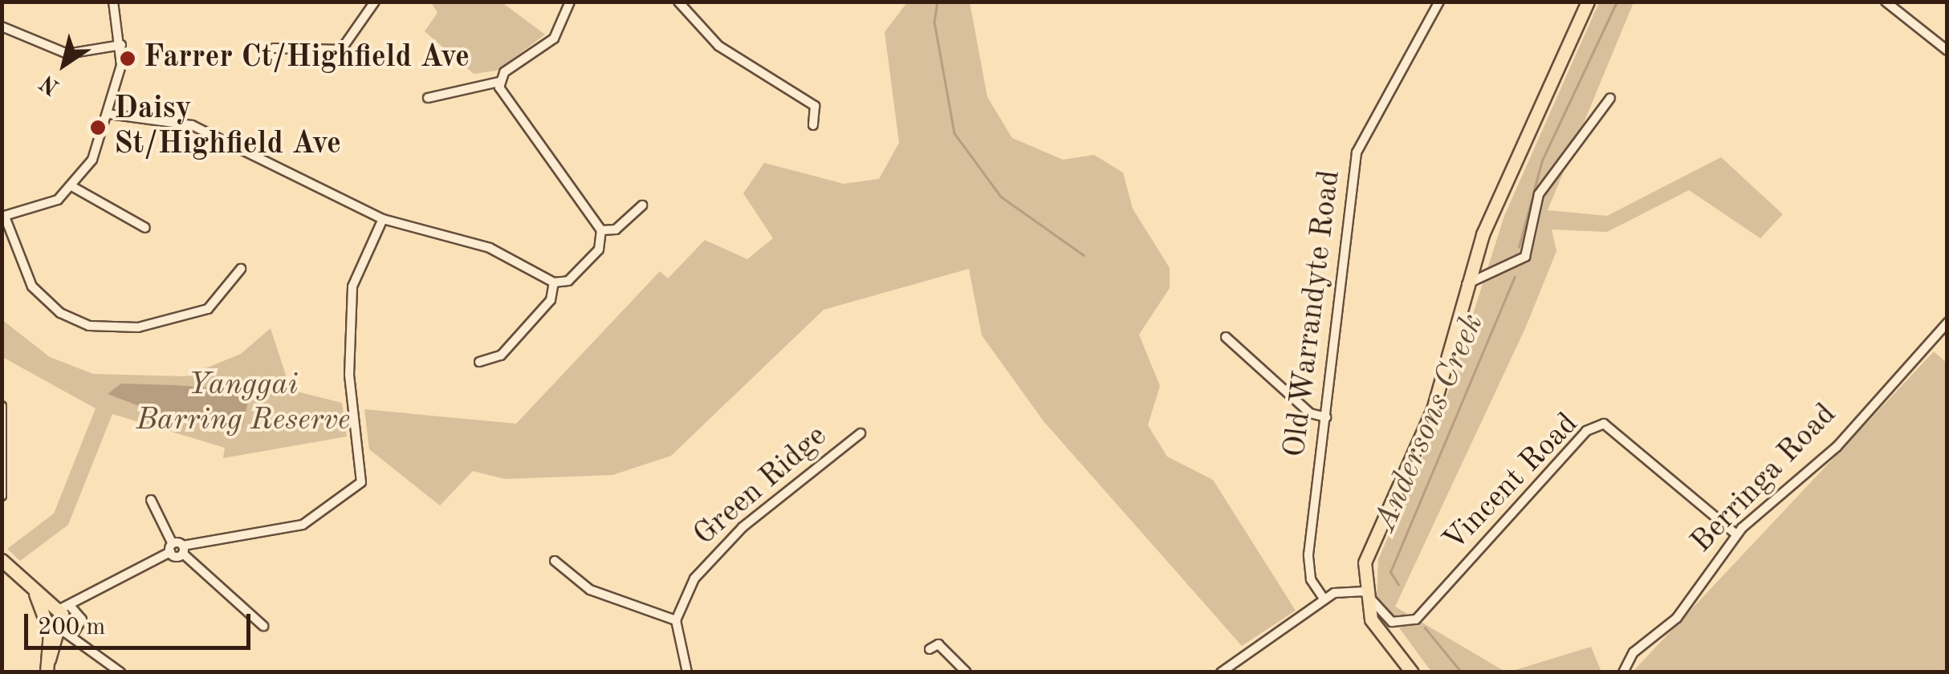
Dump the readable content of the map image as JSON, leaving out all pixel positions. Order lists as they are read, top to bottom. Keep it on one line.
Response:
{"streets":{"street":["Old Warrandyte Road","Berringa Road","Vincent Road","Green Ridge"]},"crossings":[["Berringa Road","Vincent Road"]],"water":["Andersons Creek"],"parks":["Yanggai Barring Reserve"],"places":["Farrer Ct/Highfield Ave","Daisy St/Highfield Ave"],"scale_bar":"200 m","north":"bottom left"}
